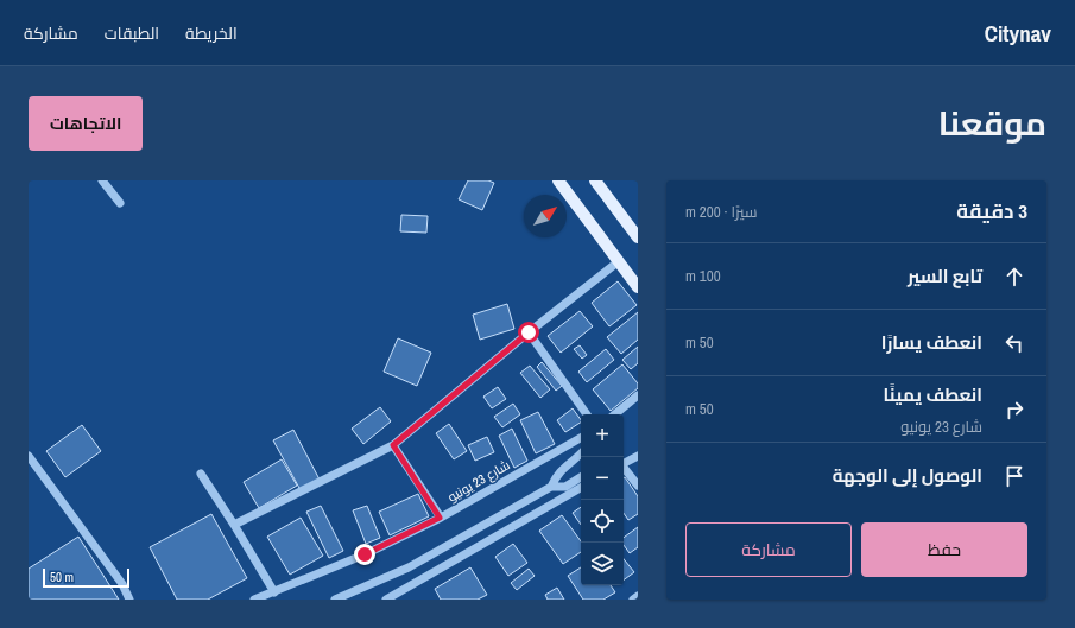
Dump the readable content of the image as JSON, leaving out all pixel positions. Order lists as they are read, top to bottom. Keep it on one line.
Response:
{"streets":{"street":["شارع 23 يونيو"]},"scale_bar":"50 m","north":"top right","page":{"header":"Citynav","nav":["الخريطة","الطبقات","مشاركة"],"title":"موقعنا","buttons":["الاتجاهات",["حفظ","مشاركة"]],"heading":["3 دقيقة","سيرًا · 200 m"],"list":[["تابع السير","100 m"],["انعطف يسارًا","50 m"],["انعطف يمينًا","شارع 23 يونيو","50 m"],"الوصول إلى الوجهة"],"map_buttons":["+","−"],"scale":"50 m"}}
